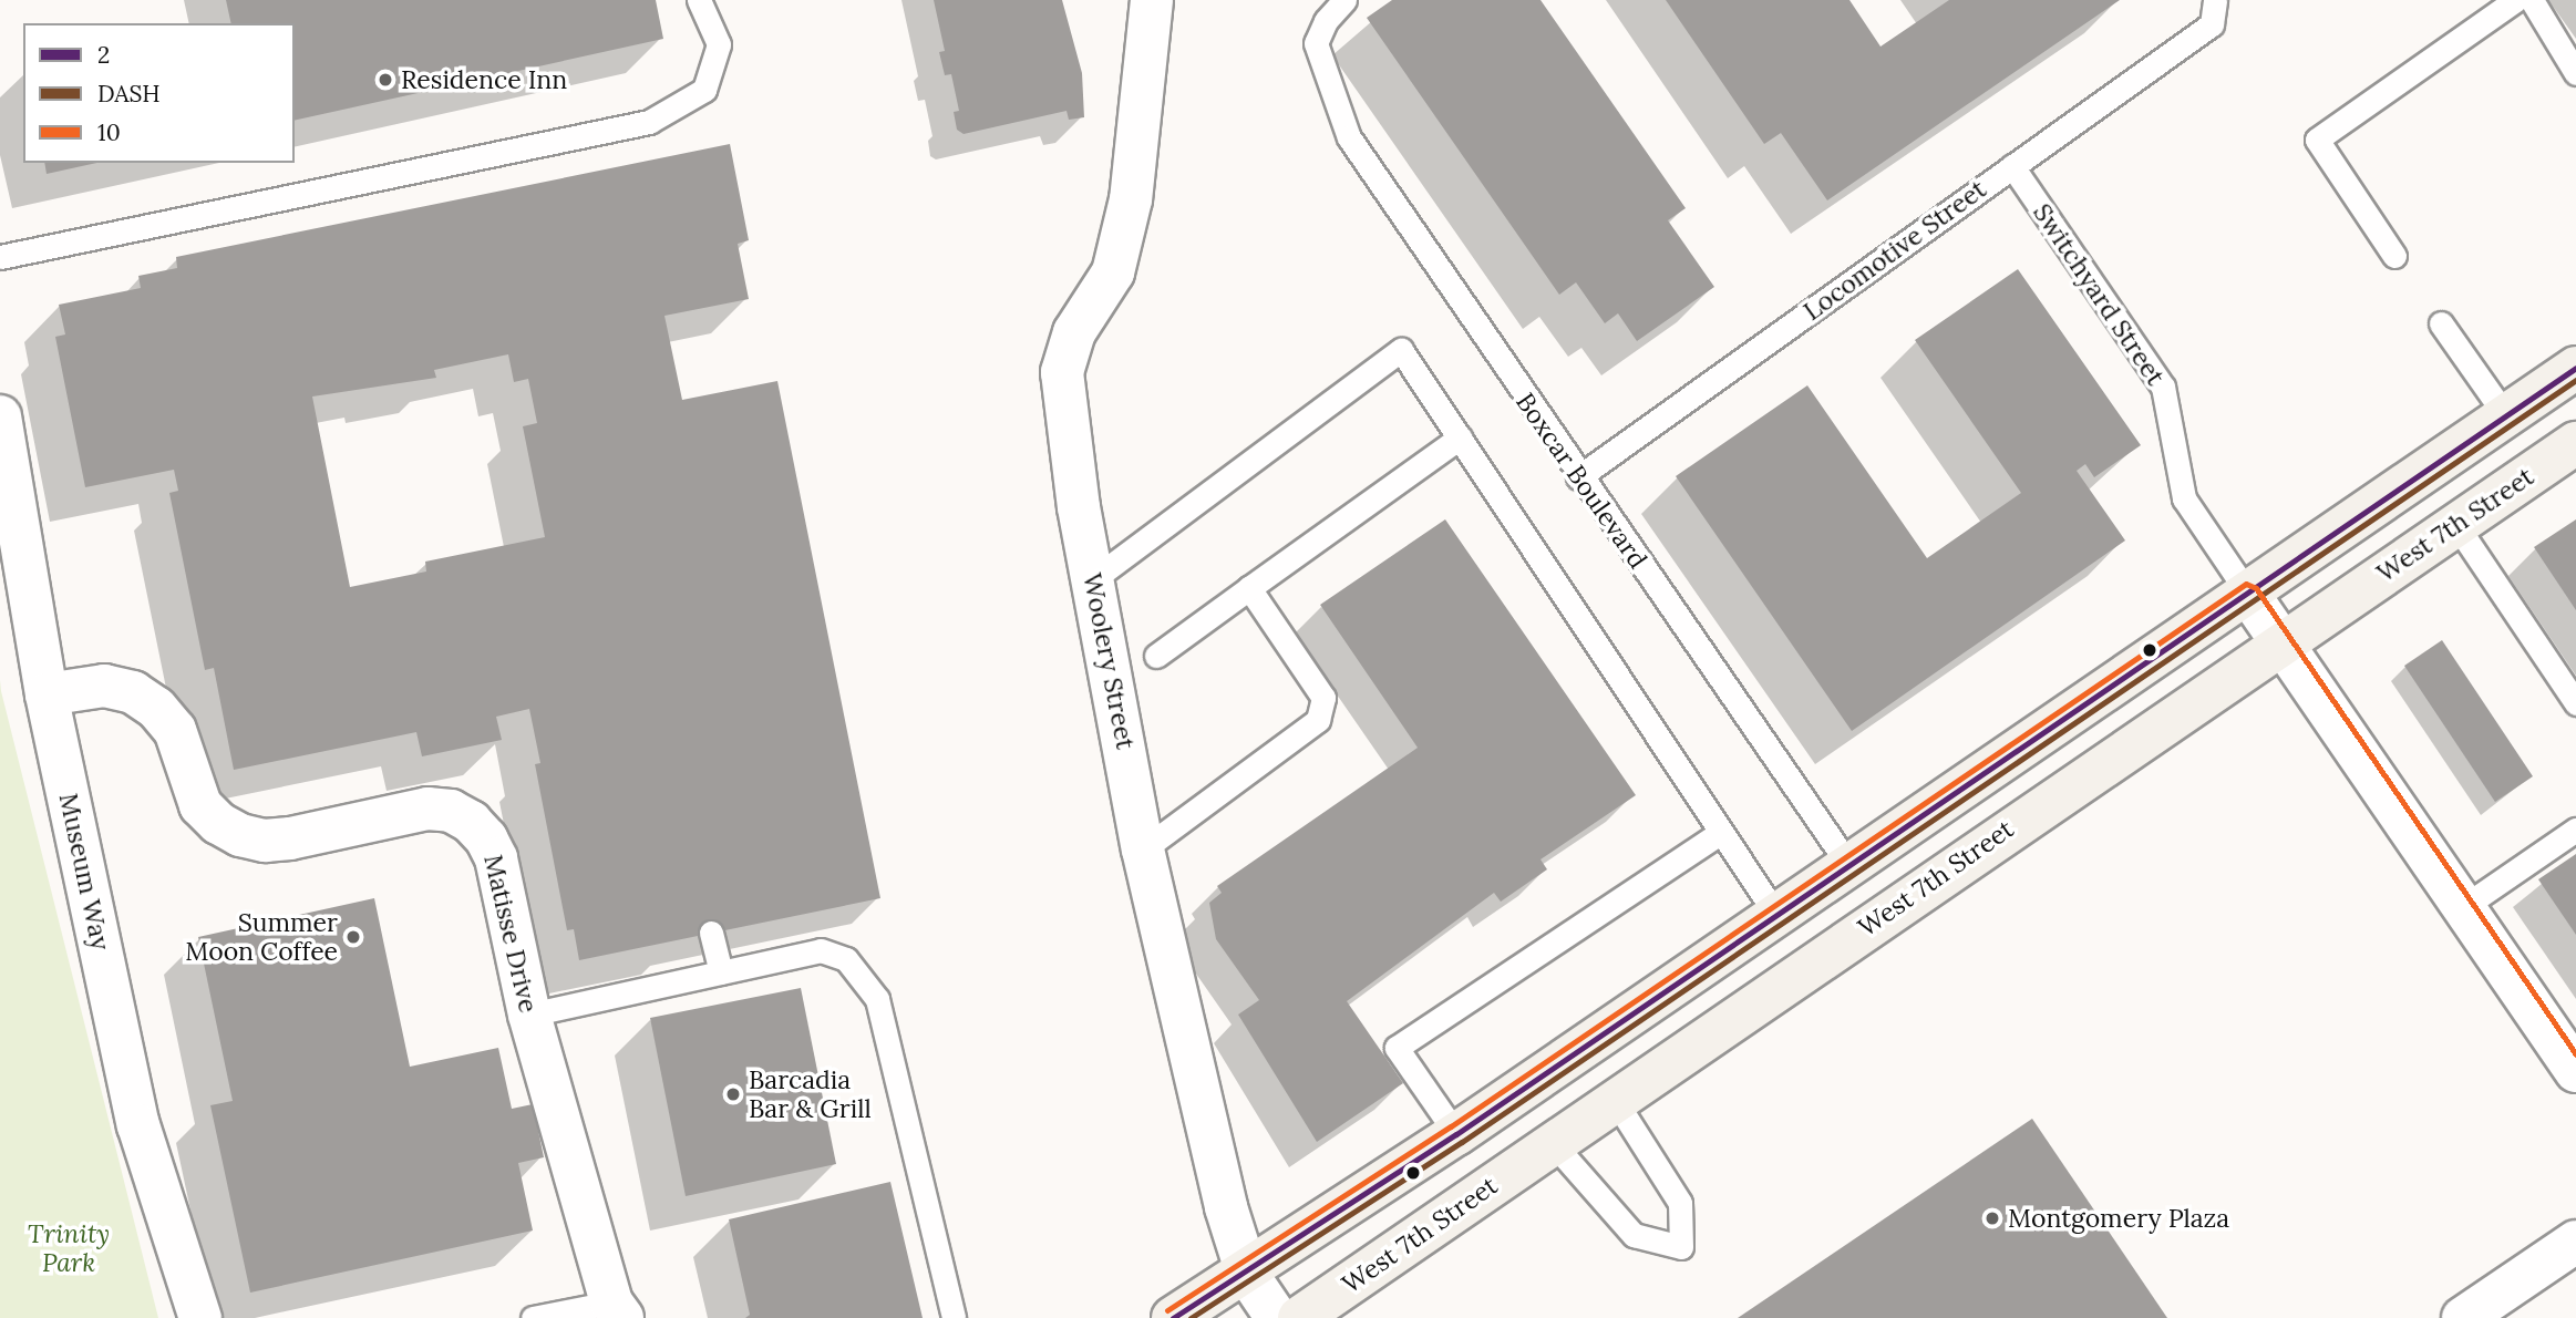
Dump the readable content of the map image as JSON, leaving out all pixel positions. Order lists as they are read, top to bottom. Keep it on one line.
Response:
{"streets":{"main road":["West 7th Street"],"street":["Woolery Street","Museum Way","Matisse Drive"],"lane":["Locomotive Street","Switchyard Street","Boxcar Boulevard"]},"crossings":[["Locomotive Street","Switchyard Street"],["Locomotive Street","Boxcar Boulevard"],["Museum Way","Matisse Drive"]],"parks":["Trinity Park"],"places":["Residence Inn","Summer Moon Coffee","Barcadia Bar & Grill","Montgomery Plaza"],"lines":["transit line 2","transit line DASH","transit line 10"],"legend":["2","DASH","10"]}
